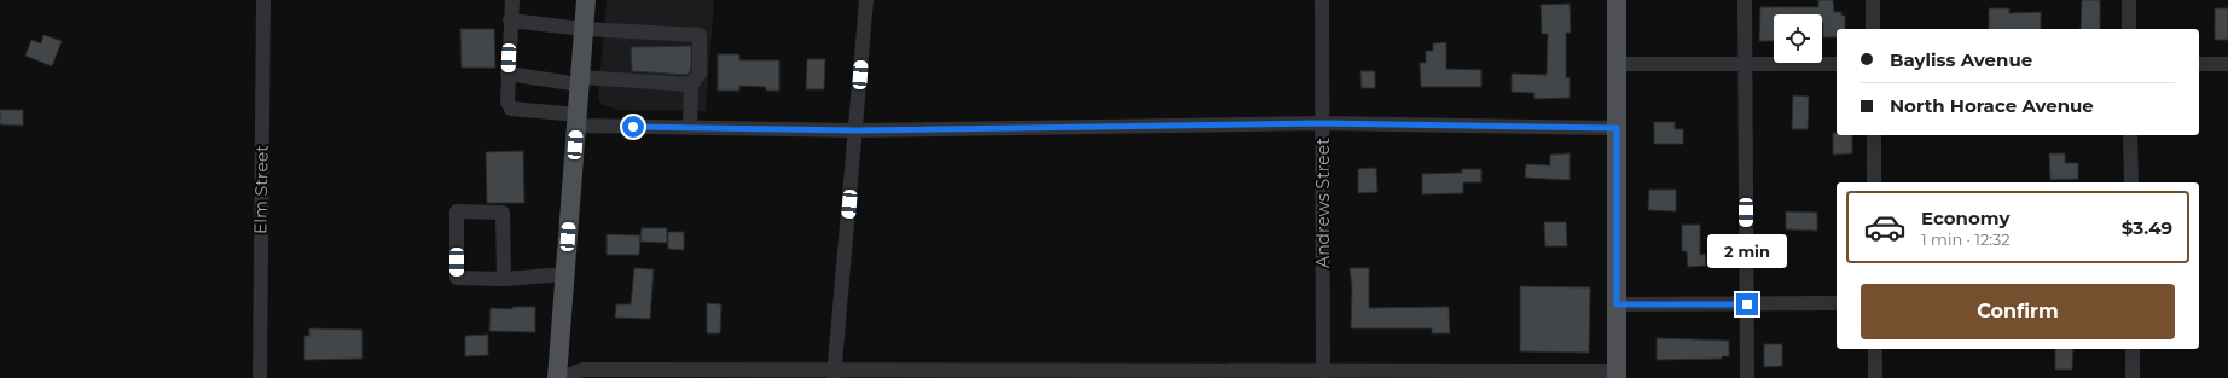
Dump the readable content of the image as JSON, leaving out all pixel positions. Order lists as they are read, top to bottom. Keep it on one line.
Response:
{"streets":{"street":["Elm Street","Andrews Street"]},"page":{"banner":["Bayliss Avenue","North Horace Avenue"],"list":[{"name":"Economy","note":"1 min · 12:32","value":"$3.49"}],"bubble":"2 min","buttons":"Confirm"}}
